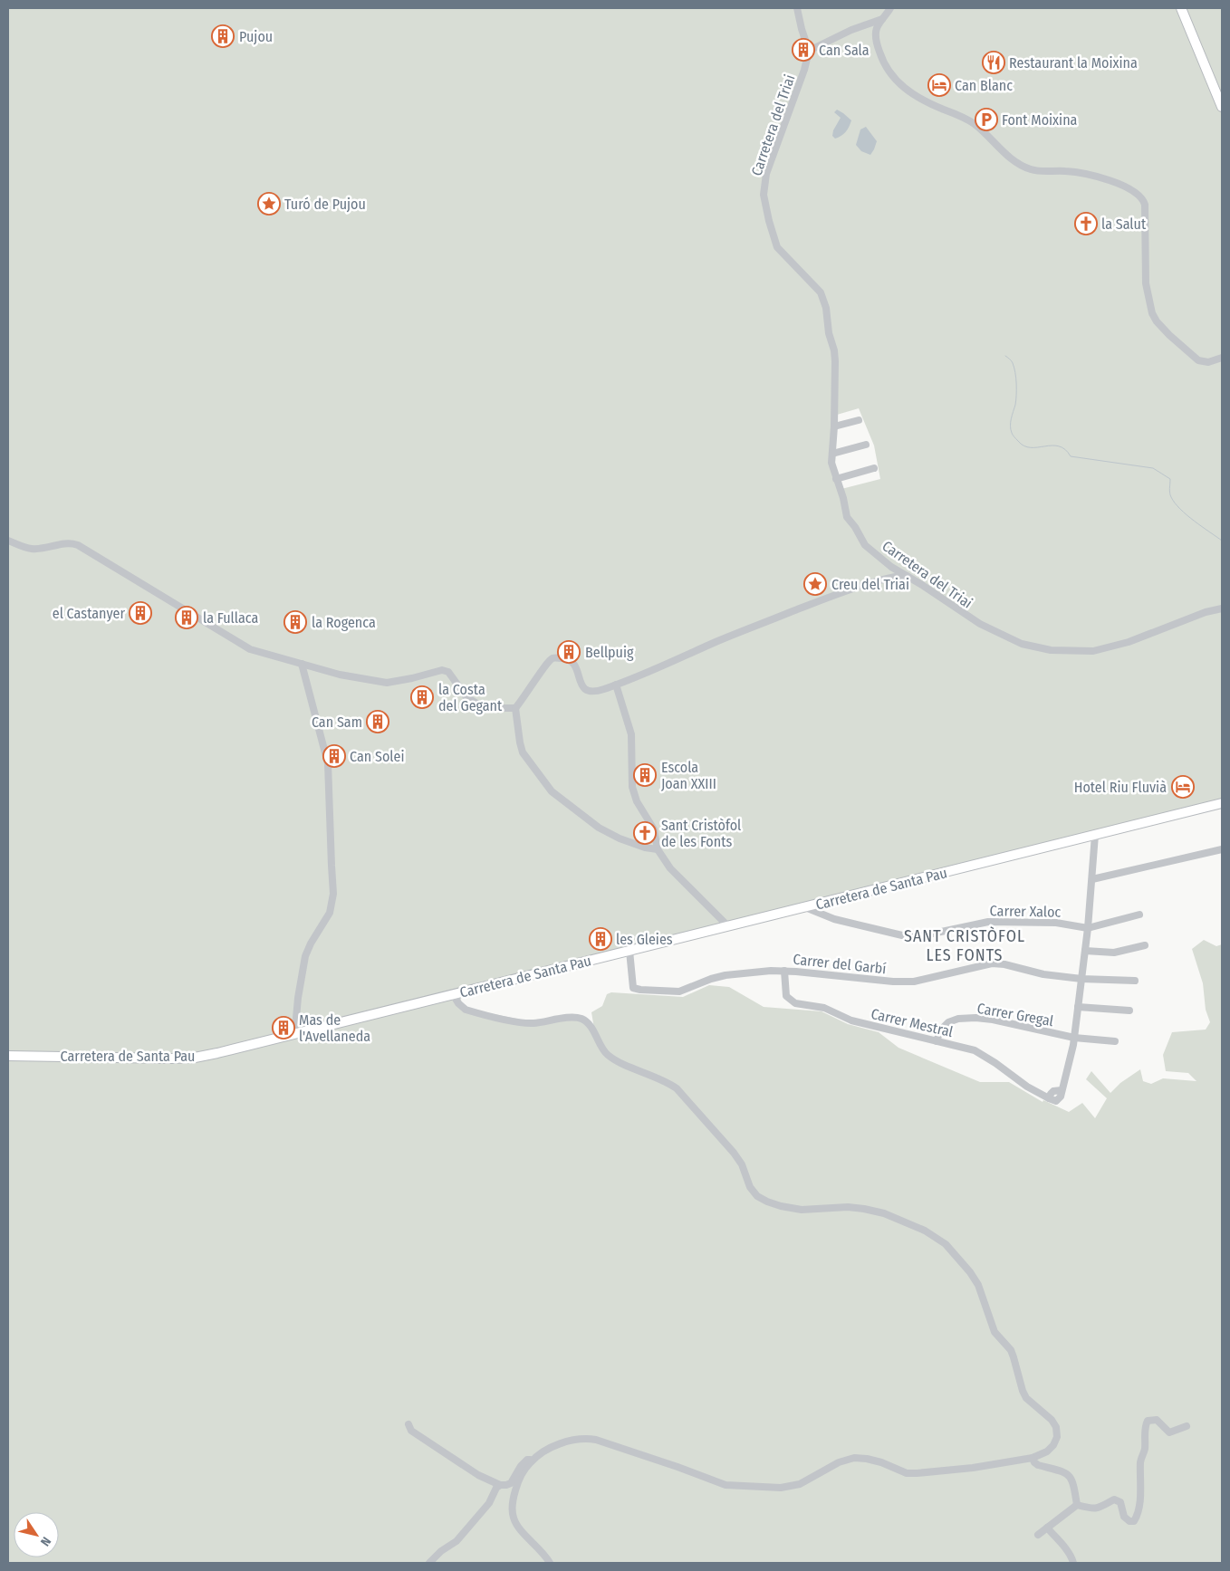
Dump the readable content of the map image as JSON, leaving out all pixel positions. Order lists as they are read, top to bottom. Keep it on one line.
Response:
{"streets":{"main road":["Carretera de Santa Pau"],"street":["Carretera del Triai","Carrer Xaloc","Carrer del Garbí","Carrer Gregal","Carrer Mestral"]},"crossings":[["Carretera de Santa Pau","Carrer Xaloc"],["Carretera de Santa Pau","Carrer del Garbí"],["Carrer del Garbí","Carrer Mestral"],["Carrer Gregal","Carrer Mestral"]],"districts":["SANT CRISTÒFOL LES FONTS"],"places":{"building":["Pujou","Can Sala","el Castanyer","la Fullaca","la Rogenca","Bellpuig","la Costa del Gegant","Can Sam","Can Solei","Escola Joan XXIII","les Gleies","Mas de l'Avellaneda"],"restaurant":["Restaurant la Moixina"],"hotel":["Can Blanc","Hotel Riu Fluvià"],"parking":["Font Moixina"],"place":["Turó de Pujou","Creu del Triai"],"church":["la Salut","Sant Cristòfol de les Fonts"]},"north":"bottom right"}
